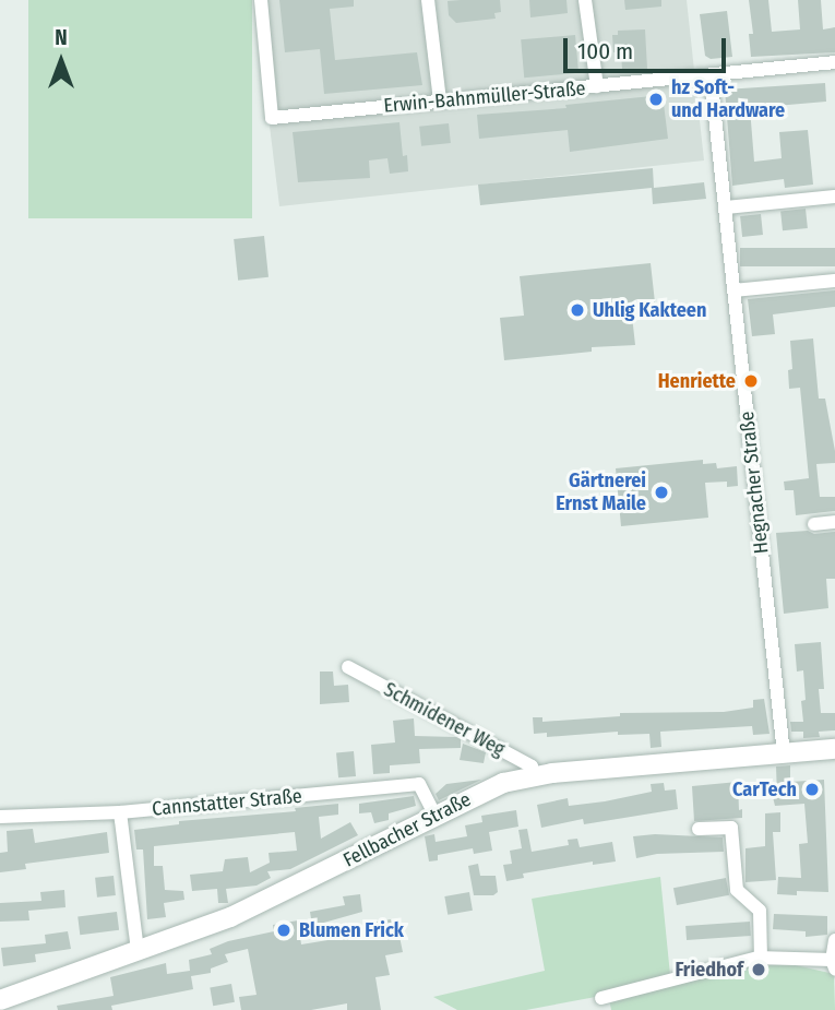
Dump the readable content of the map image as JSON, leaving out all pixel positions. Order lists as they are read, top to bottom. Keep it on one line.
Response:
{"streets":{"main road":["Fellbacher Straße"],"street":["Erwin-Bahnmüller-Straße","Hegnacher Straße","Schmidener Weg","Cannstatter Straße"]},"crossings":[["Erwin-Bahnmüller-Straße","Hegnacher Straße"],["Hegnacher Straße","Fellbacher Straße"],["Schmidener Weg","Fellbacher Straße"],["Cannstatter Straße","Fellbacher Straße"]],"places":["hz Soft- und Hardware","Uhlig Kakteen","Henriette","Gärtnerei Ernst Maile","CarTech","Blumen Frick","Friedhof"],"scale_bar":"100 m","north":"top"}
